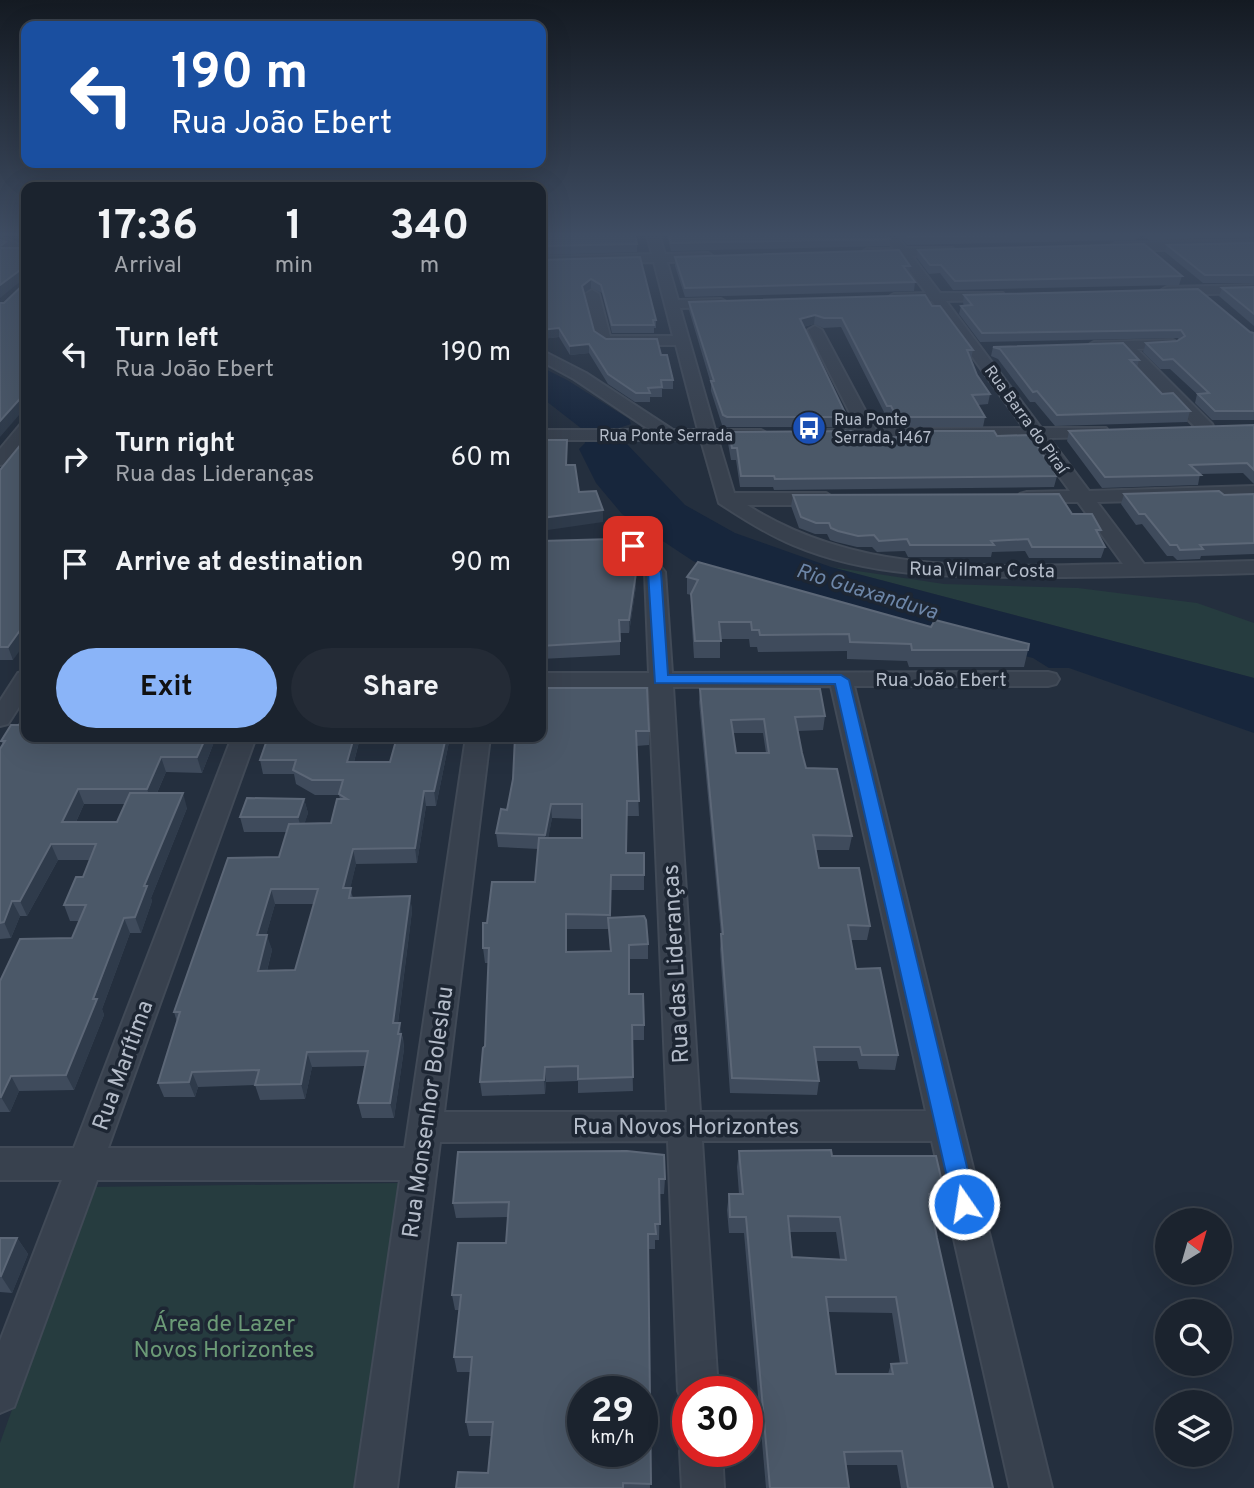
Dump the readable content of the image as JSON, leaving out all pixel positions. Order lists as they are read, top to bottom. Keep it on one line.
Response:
{"streets":{"street":["Rua Barra do Piraí","Rua Ponte Serrada","Rua Vilmar Costa","Rua João Ebert","Rua das Lideranças","Rua Marítima","Rua Monsenhor Boleslau","Rua Novos Horizontes"]},"crossings":[["Rua Barra do Piraí","Rua Vilmar Costa"],["Rua João Ebert","Rua das Lideranças"],["Rua das Lideranças","Rua Novos Horizontes"],["Rua Monsenhor Boleslau","Rua Novos Horizontes"]],"water":["Rio Guaxanduva"],"parks":["Área de Lazer Novos Horizontes"],"places":{"bus stop":["Rua Ponte Serrada, 1467"]},"north":"top right","page":{"turn":["190 m","Rua João Ebert"],"eta":["17:36","Arrival","1","min","340","m"],"list":[{"name":"Turn left","note":"Rua João Ebert","value":"190 m"},{"name":"Turn right","note":"Rua das Lideranças","value":"60 m"},{"name":"Arrive at destination","value":"90 m"}],"buttons":["Exit","Share"],"speed":"29 km/h","limit":"30"}}
